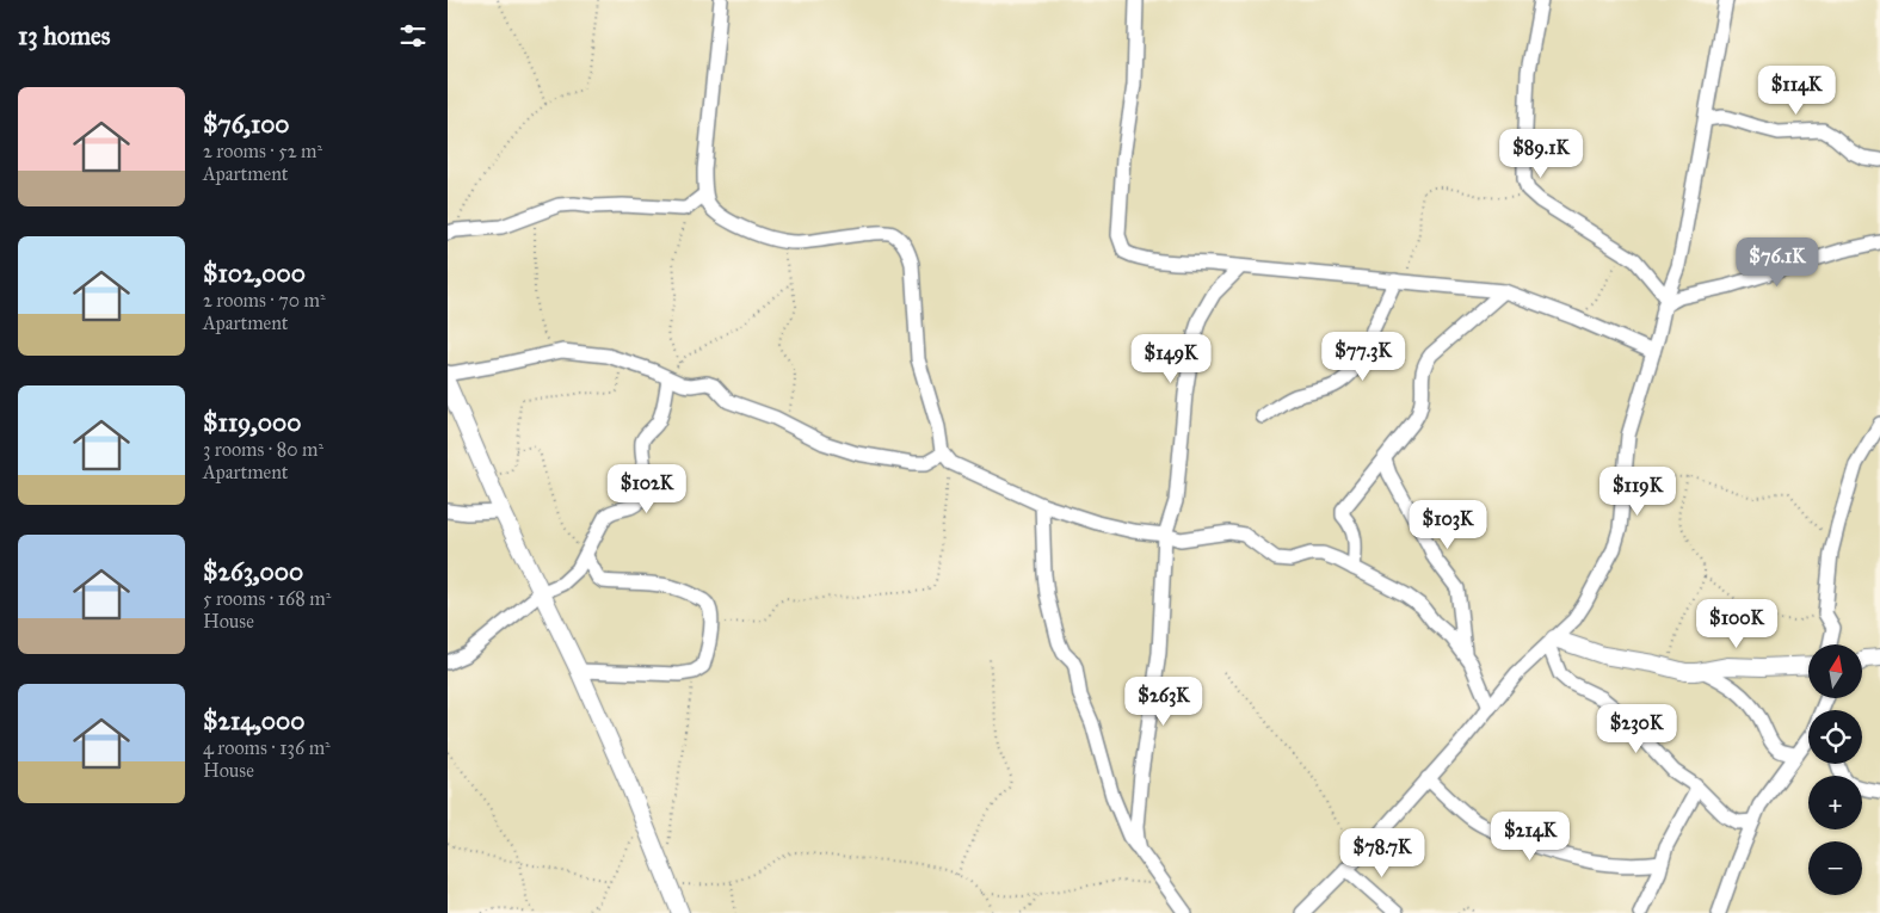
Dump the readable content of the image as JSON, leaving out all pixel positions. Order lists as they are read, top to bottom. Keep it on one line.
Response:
{"north":"top","page":{"heading":"13 homes","price":["$114K","$89.1K","$76.1K","$77.3K","$149K","$102K","$119K","$103K","$100K","$263K","$230K","$214K","$78.7K"],"list":[{"name":"$76,100","note":"2 rooms · 52 m² · Apartment"},{"name":"$102,000","note":"2 rooms · 70 m² · Apartment"},{"name":"$119,000","note":"3 rooms · 80 m² · Apartment"},{"name":"$263,000","note":"5 rooms · 168 m² · House"},{"name":"$214,000","note":"4 rooms · 136 m² · House"}],"map_buttons":["+","−"]}}
